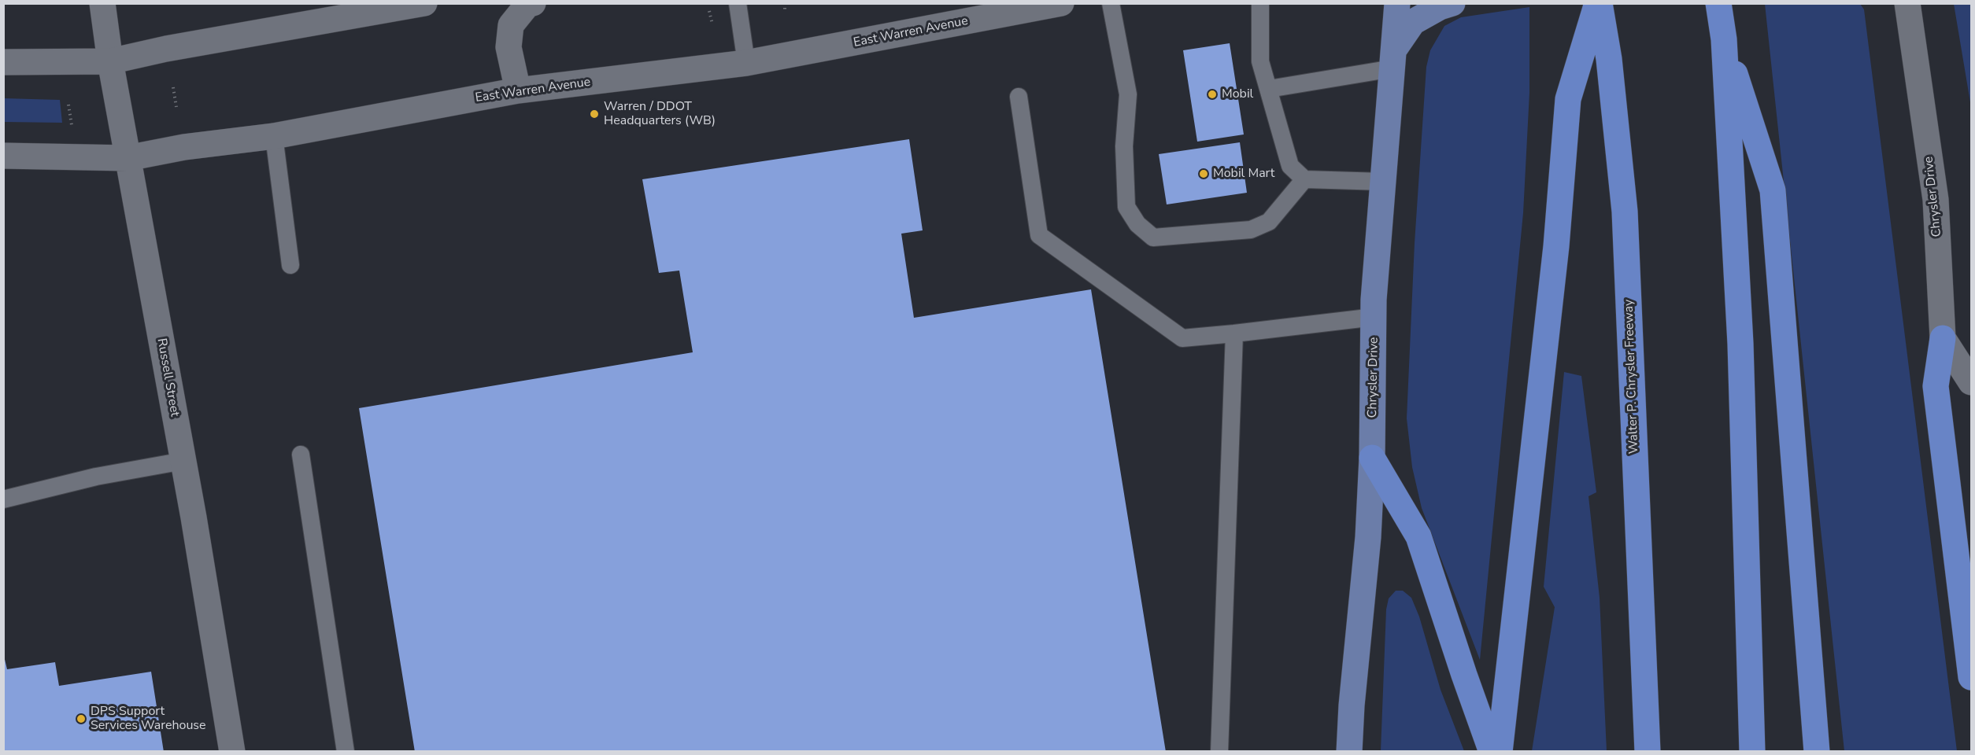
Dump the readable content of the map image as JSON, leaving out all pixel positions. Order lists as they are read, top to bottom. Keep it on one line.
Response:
{"streets":{"highway":["Walter P. Chrysler Freeway"],"main road":["East Warren Avenue","Chrysler Drive","Russell Street"]},"crossings":[["East Warren Avenue","Russell Street"]],"places":["Mobil","Warren / DDOT Headquarters (WB)","Mobil Mart","DPS Support Services Warehouse"]}
